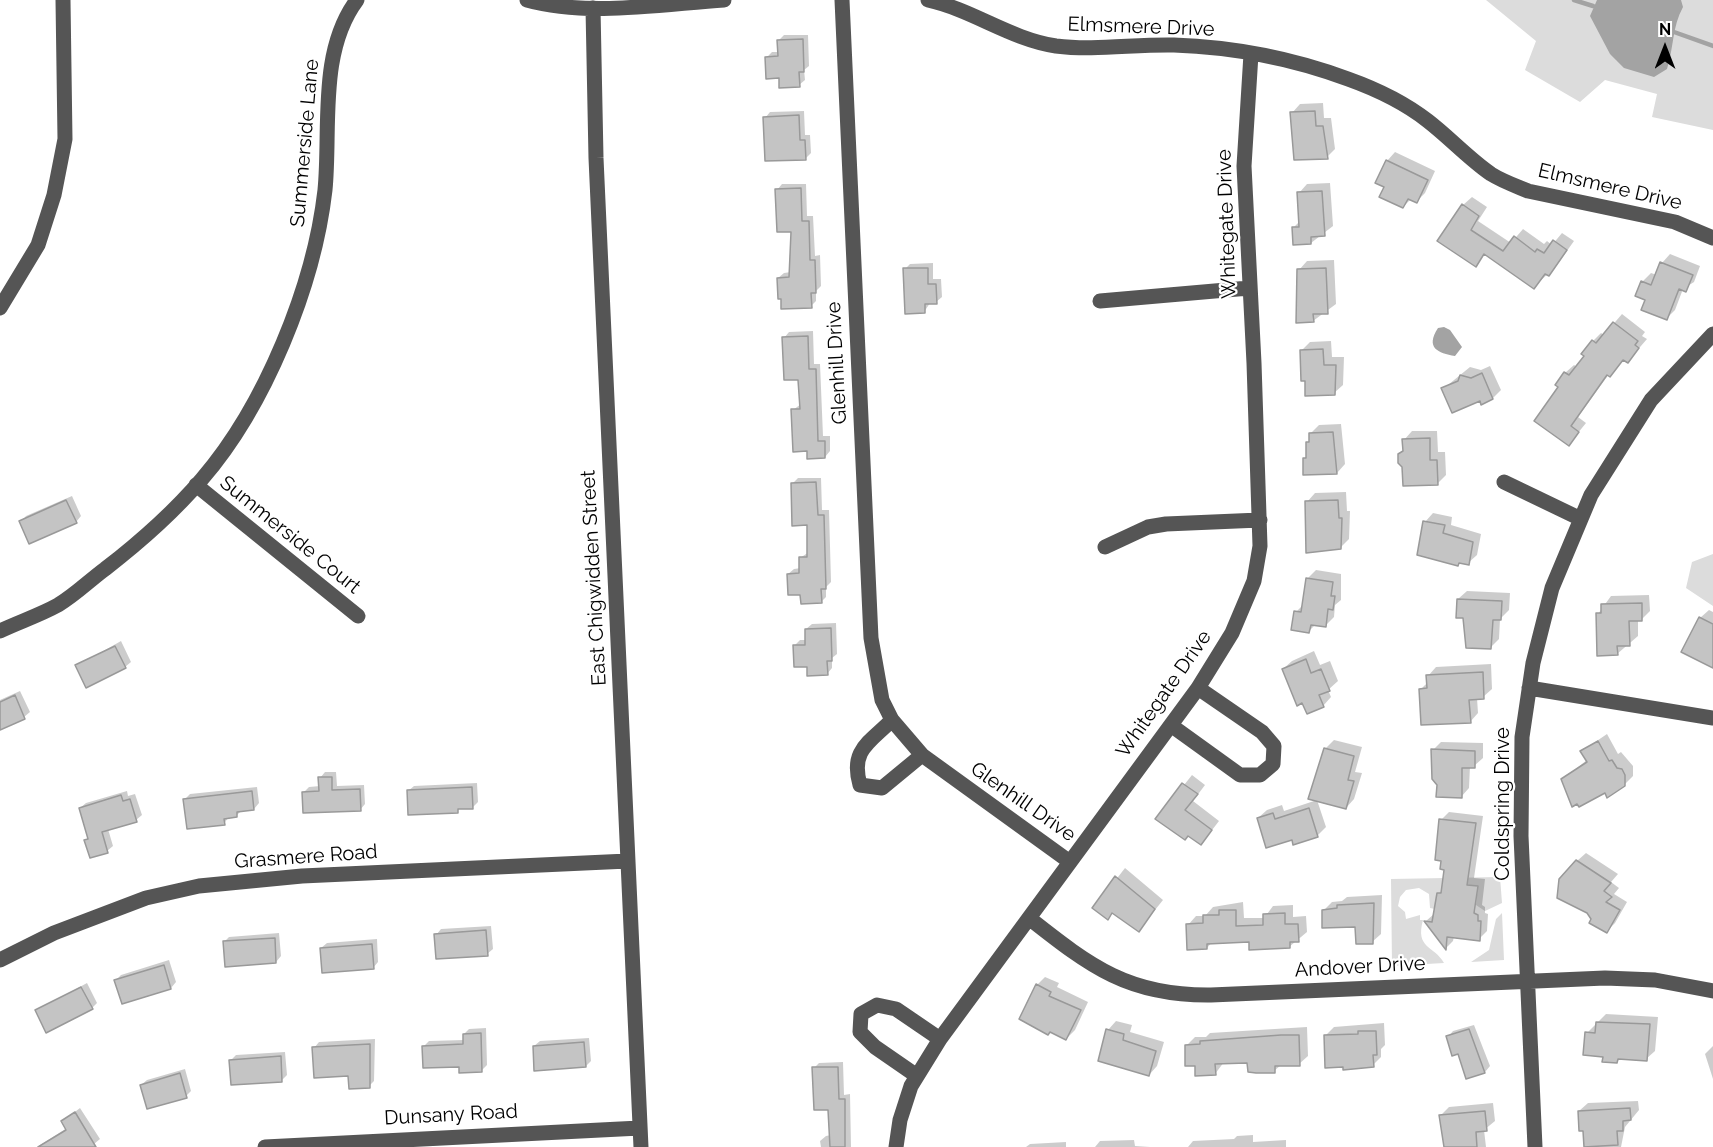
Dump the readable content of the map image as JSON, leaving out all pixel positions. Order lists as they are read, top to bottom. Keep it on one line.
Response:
{"streets":{"street":["Elmsmere Drive","Summerside Lane","Whitegate Drive","Glenhill Drive","Summerside Court","East Chigwidden Street","Coldspring Drive","Grasmere Road","Andover Drive","Dunsany Road"]},"crossings":[["Elmsmere Drive","Whitegate Drive"],["Summerside Lane","Summerside Court"],["Whitegate Drive","Glenhill Drive"],["Whitegate Drive","Andover Drive"],["East Chigwidden Street","Grasmere Road"],["East Chigwidden Street","Dunsany Road"],["Coldspring Drive","Andover Drive"]],"north":"top"}
